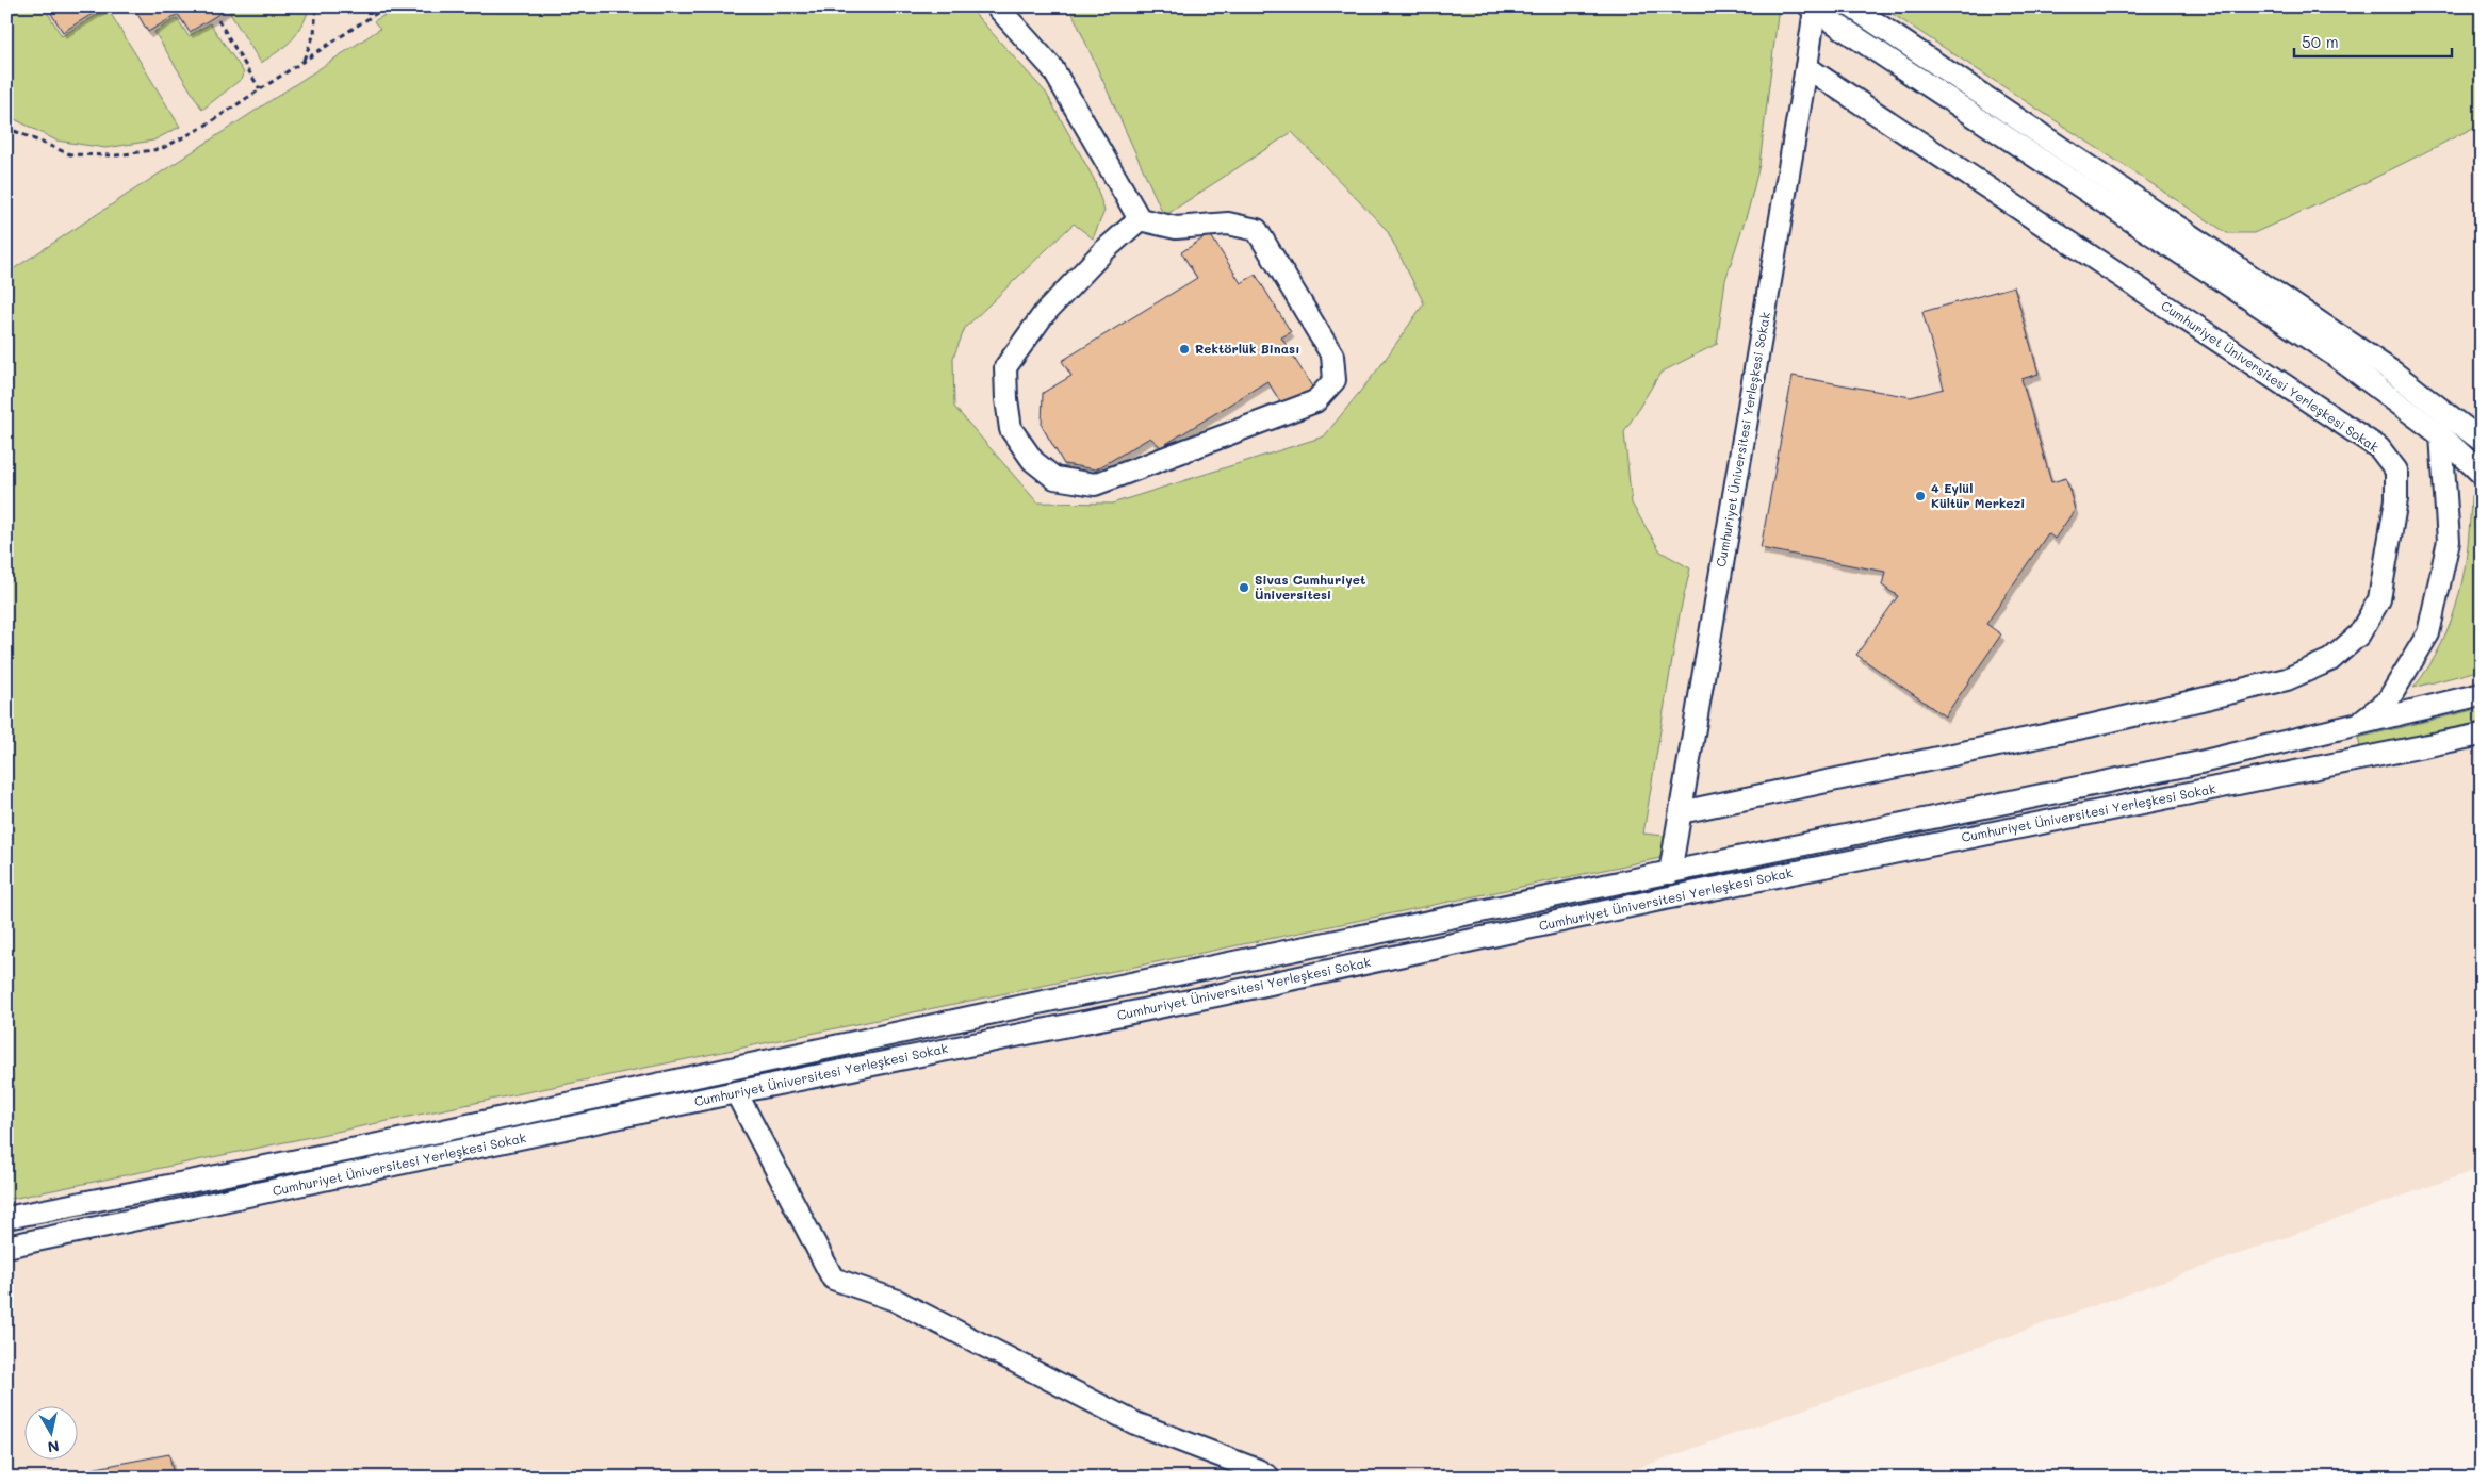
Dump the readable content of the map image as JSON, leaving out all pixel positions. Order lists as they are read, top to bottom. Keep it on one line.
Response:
{"streets":{"street":["Cumhuriyet Üniversitesi Yerleşkesi Sokak"]},"places":["Rektörlük Binası","4 Eylül Kültür Merkezi","Sivas Cumhuriyet Üniversitesi"],"scale_bar":"50 m","north":"bottom"}
